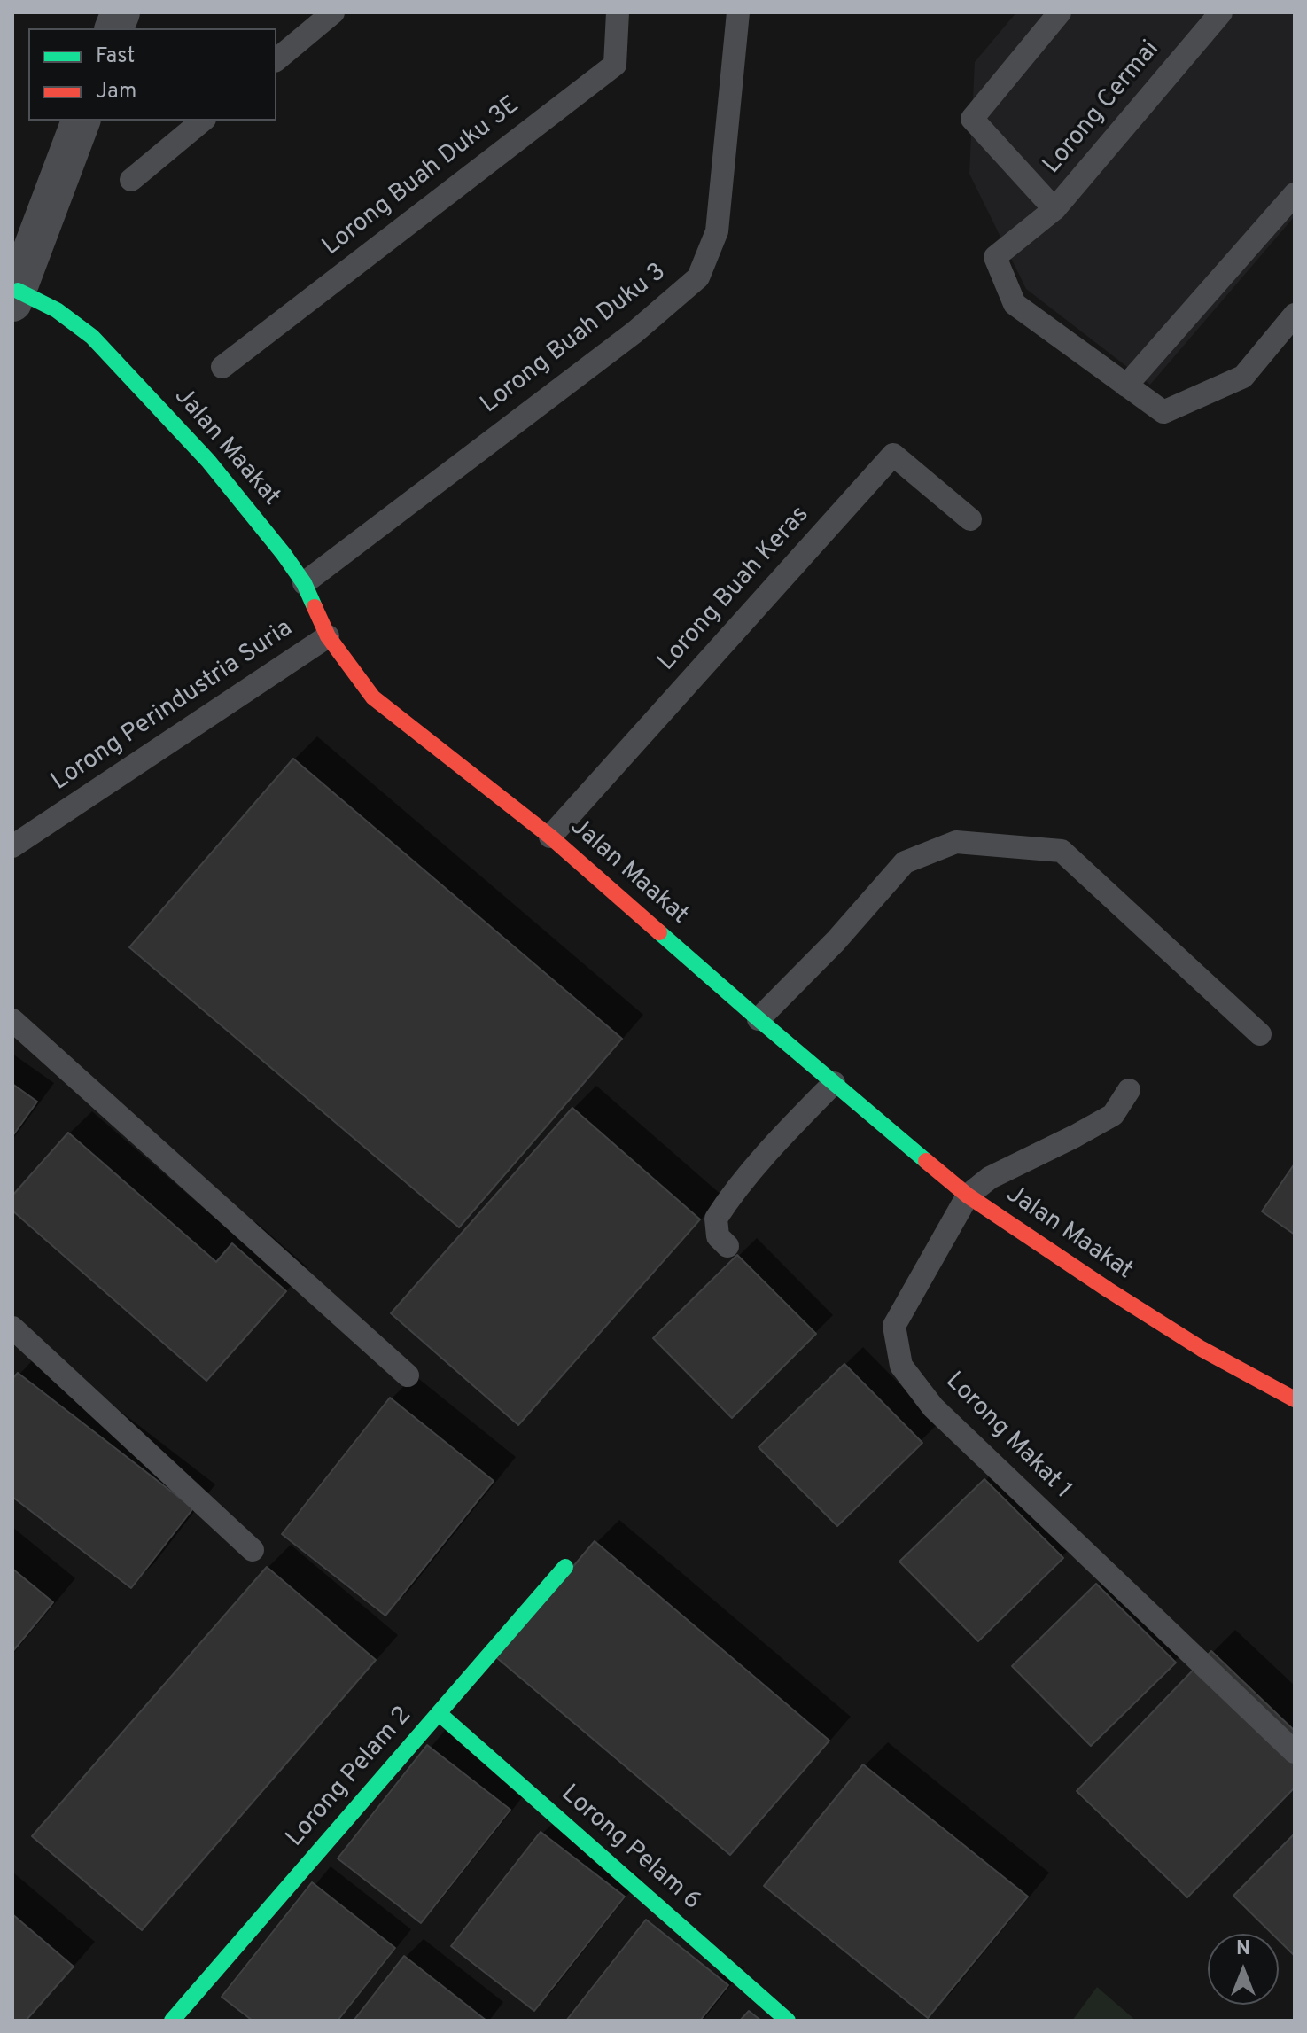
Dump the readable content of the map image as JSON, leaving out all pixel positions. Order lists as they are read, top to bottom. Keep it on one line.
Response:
{"streets":{"street":["Jalan Maakat","Lorong Pelam 2","Lorong Pelam 6"],"lane":["Lorong Cermai","Lorong Buah Duku 3E","Lorong Buah Duku 3","Lorong Buah Keras","Lorong Perindustria Suria","Lorong Makat 1"]},"crossings":[["Lorong Buah Duku 3","Jalan Maakat"],["Jalan Maakat","Lorong Buah Keras"],["Jalan Maakat","Lorong Perindustria Suria"],["Jalan Maakat","Lorong Makat 1"],["Lorong Pelam 2","Lorong Pelam 6"]],"legend":["Fast","Jam"],"north":"top"}
